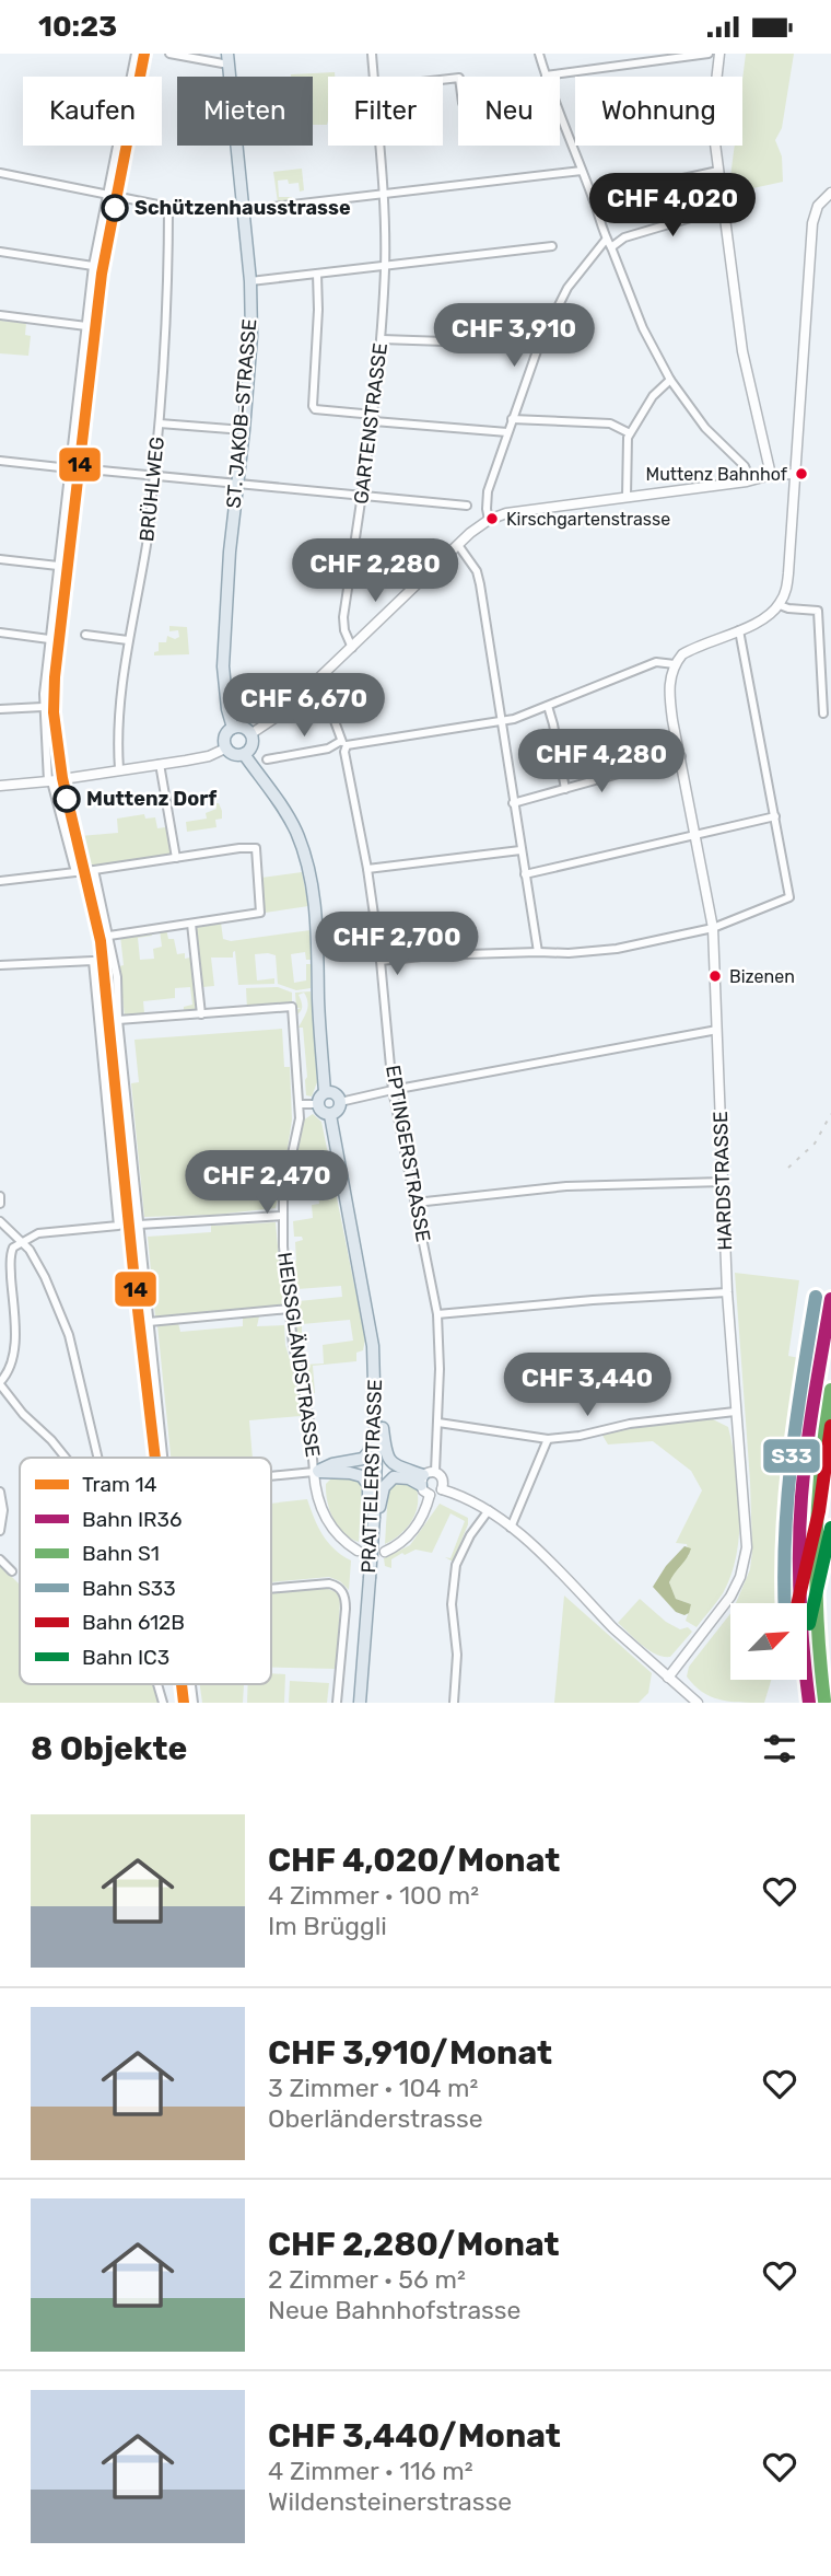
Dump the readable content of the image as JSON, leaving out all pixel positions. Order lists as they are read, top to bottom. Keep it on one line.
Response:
{"streets":{"main road":["ST. JAKOB-STRASSE","PRATTELERSTRASSE"],"street":["GARTENSTRASSE","BRÜHLWEG","EPTINGERSTRASSE","HARDSTRASSE","HEISSGLÄNDSTRASSE"]},"places":["Schützenhausstrasse","Muttenz Bahnhof","Kirschgartenstrasse","Muttenz Dorf","Bizenen"],"lines":["tram line 14","rail line S33","rail line IR36","rail line S1","rail line 612B","rail line IC3"],"legend":["Tram 14","Bahn IR36","Bahn S1","Bahn S33","Bahn 612B","Bahn IC3"],"north":"top right","page":{"status":"10:23","chip":["Kaufen","Mieten","Filter","Neu","Wohnung"],"price":["CHF 4,020","CHF 3,910","CHF 2,280","CHF 6,670","CHF 4,280","CHF 2,700","CHF 2,470","CHF 3,440"],"heading":"8 Objekte","list":[{"name":"CHF 4,020/Monat","note":"4 Zimmer · 100 m² · Im Brüggli"},{"name":"CHF 3,910/Monat","note":"3 Zimmer · 104 m² · Oberländerstrasse"},{"name":"CHF 2,280/Monat","note":"2 Zimmer · 56 m² · Neue Bahnhofstrasse"},{"name":"CHF 3,440/Monat","note":"4 Zimmer · 116 m² · Wildensteinerstrasse"}]}}
